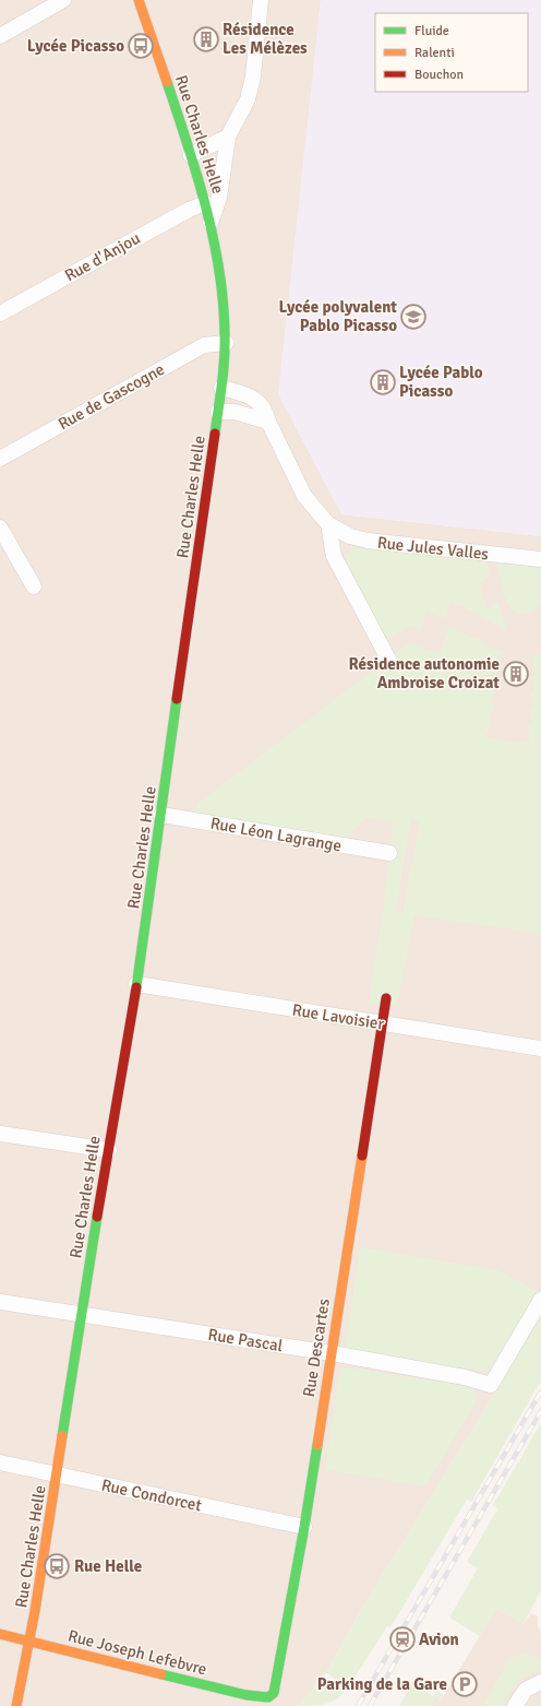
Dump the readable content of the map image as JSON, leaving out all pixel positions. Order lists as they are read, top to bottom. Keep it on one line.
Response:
{"streets":{"street":["Rue Charles Helle","Rue d'Anjou","Rue de Gascogne","Rue Jules Valles","Rue Léon Lagrange","Rue Lavoisier","Rue Pascal","Rue Descartes","Rue Condorcet","Rue Joseph Lefebvre"]},"crossings":[["Rue Charles Helle","Rue d'Anjou"],["Rue Charles Helle","Rue de Gascogne"],["Rue Charles Helle","Rue Léon Lagrange"],["Rue Charles Helle","Rue Lavoisier"],["Rue Charles Helle","Rue Pascal"],["Rue Charles Helle","Rue Condorcet"],["Rue Charles Helle","Rue Joseph Lefebvre"],["Rue Lavoisier","Rue Descartes"],["Rue Pascal","Rue Descartes"],["Rue Descartes","Rue Condorcet"],["Rue Descartes","Rue Joseph Lefebvre"]],"places":{"building":["Résidence Les Mélèzes","Lycée Pablo Picasso","Résidence autonomie Ambroise Croizat"],"bus stop":["Lycée Picasso","Rue Helle"],"school or university":["Lycée polyvalent Pablo Picasso"],"station":["Avion"],"parking":["Parking de la Gare"]},"legend":["Fluide","Ralenti","Bouchon"]}
